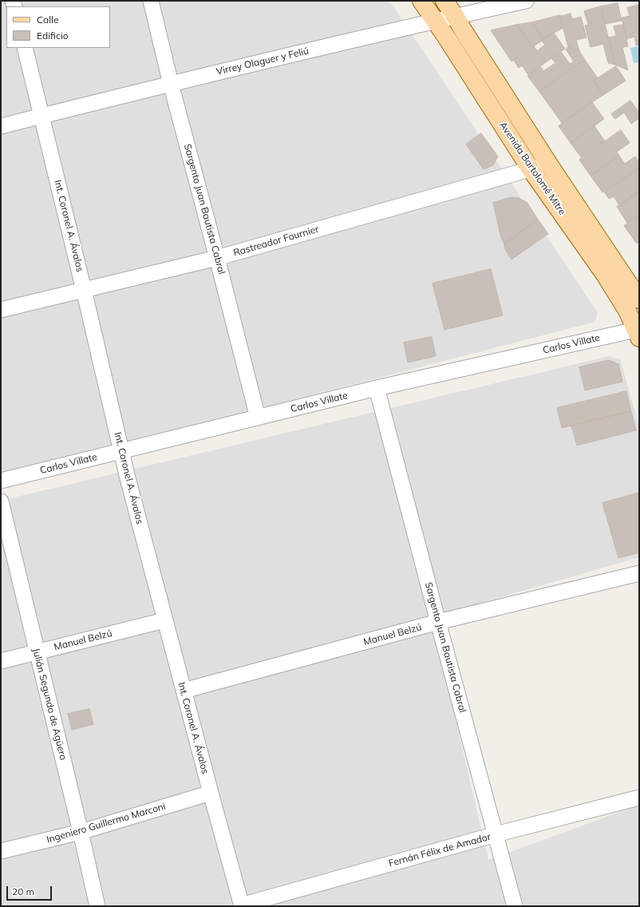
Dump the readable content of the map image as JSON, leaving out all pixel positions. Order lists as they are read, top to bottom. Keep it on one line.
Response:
{"streets":{"main road":["Avenida Bartolomé Mitre"],"street":["Virrey Olaguer y Feliú","Sargento Juan Bautista Cabral","Int. Coronel A. Ávalos","Rastreador Fournier","Carlos Villate","Manuel Belzú","Julián Segundo de Agüero","Ingeniero Guillermo Marconi","Fernán Félix de Amador"]},"crossings":[["Virrey Olaguer y Feliú","Avenida Bartolomé Mitre"],["Virrey Olaguer y Feliú","Sargento Juan Bautista Cabral"],["Virrey Olaguer y Feliú","Int. Coronel A. Ávalos"],["Avenida Bartolomé Mitre","Rastreador Fournier"],["Avenida Bartolomé Mitre","Carlos Villate"],["Sargento Juan Bautista Cabral","Rastreador Fournier"],["Sargento Juan Bautista Cabral","Carlos Villate"],["Sargento Juan Bautista Cabral","Manuel Belzú"],["Sargento Juan Bautista Cabral","Fernán Félix de Amador"],["Int. Coronel A. Ávalos","Rastreador Fournier"],["Int. Coronel A. Ávalos","Carlos Villate"],["Int. Coronel A. Ávalos","Manuel Belzú"],["Int. Coronel A. Ávalos","Ingeniero Guillermo Marconi"],["Int. Coronel A. Ávalos","Fernán Félix de Amador"],["Manuel Belzú","Julián Segundo de Agüero"],["Julián Segundo de Agüero","Ingeniero Guillermo Marconi"]],"legend":["Calle","Edificio"],"scale_bar":"20 m"}
